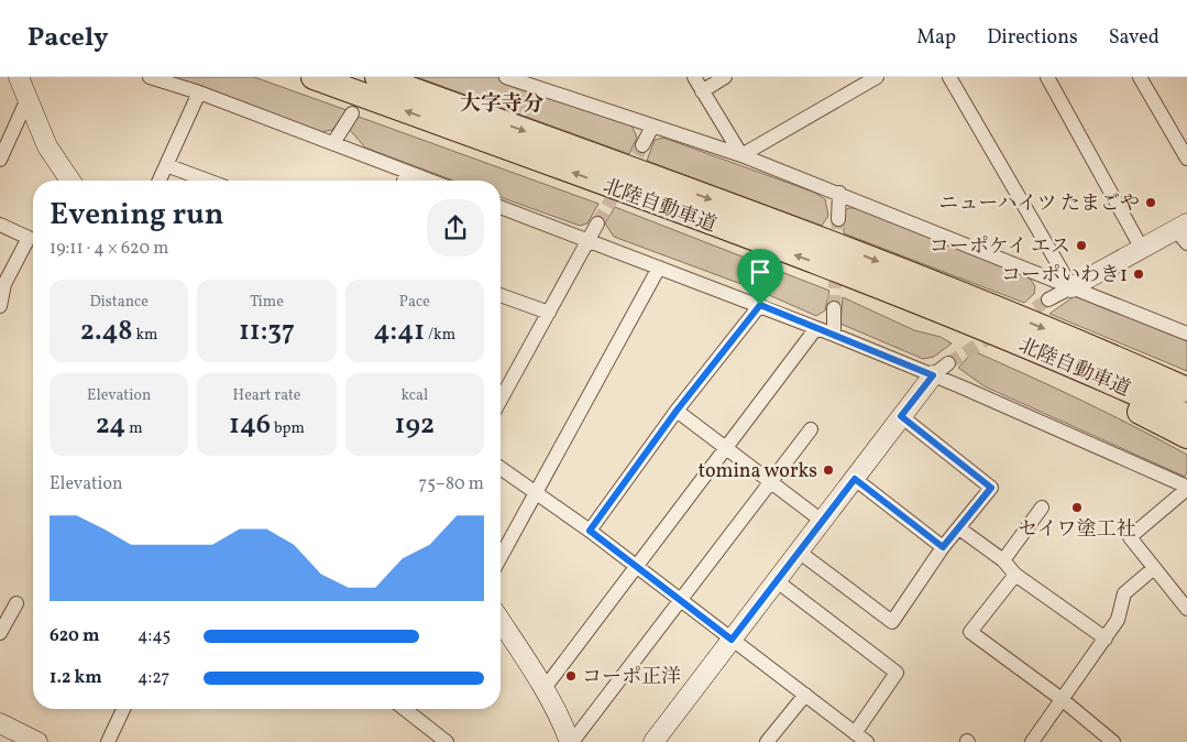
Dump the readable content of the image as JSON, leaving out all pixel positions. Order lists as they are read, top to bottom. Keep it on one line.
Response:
{"streets":{"highway":["北陸自動車道"]},"districts":["大字寺分"],"places":["ニューハイツ たまごや","コーポケイ エス","コーポいわき1","tomina works","セイワ塗工社","コーポ正洋"],"page":{"header":"Pacely","nav":["Map","Directions","Saved"],"heading":["Evening run","19:11 · 4 × 620 m"],"stats":[["Distance","2.48 km"],["Time","11:37"],["Pace","4:41 /km"],["Elevation","24 m"],["Heart rate","146 bpm"],["kcal","192"]],"chart":["Elevation","75–80 m"],"list":[{"name":"620 m","note":"4:45"},{"name":"1.2 km","note":"4:27"}]}}
